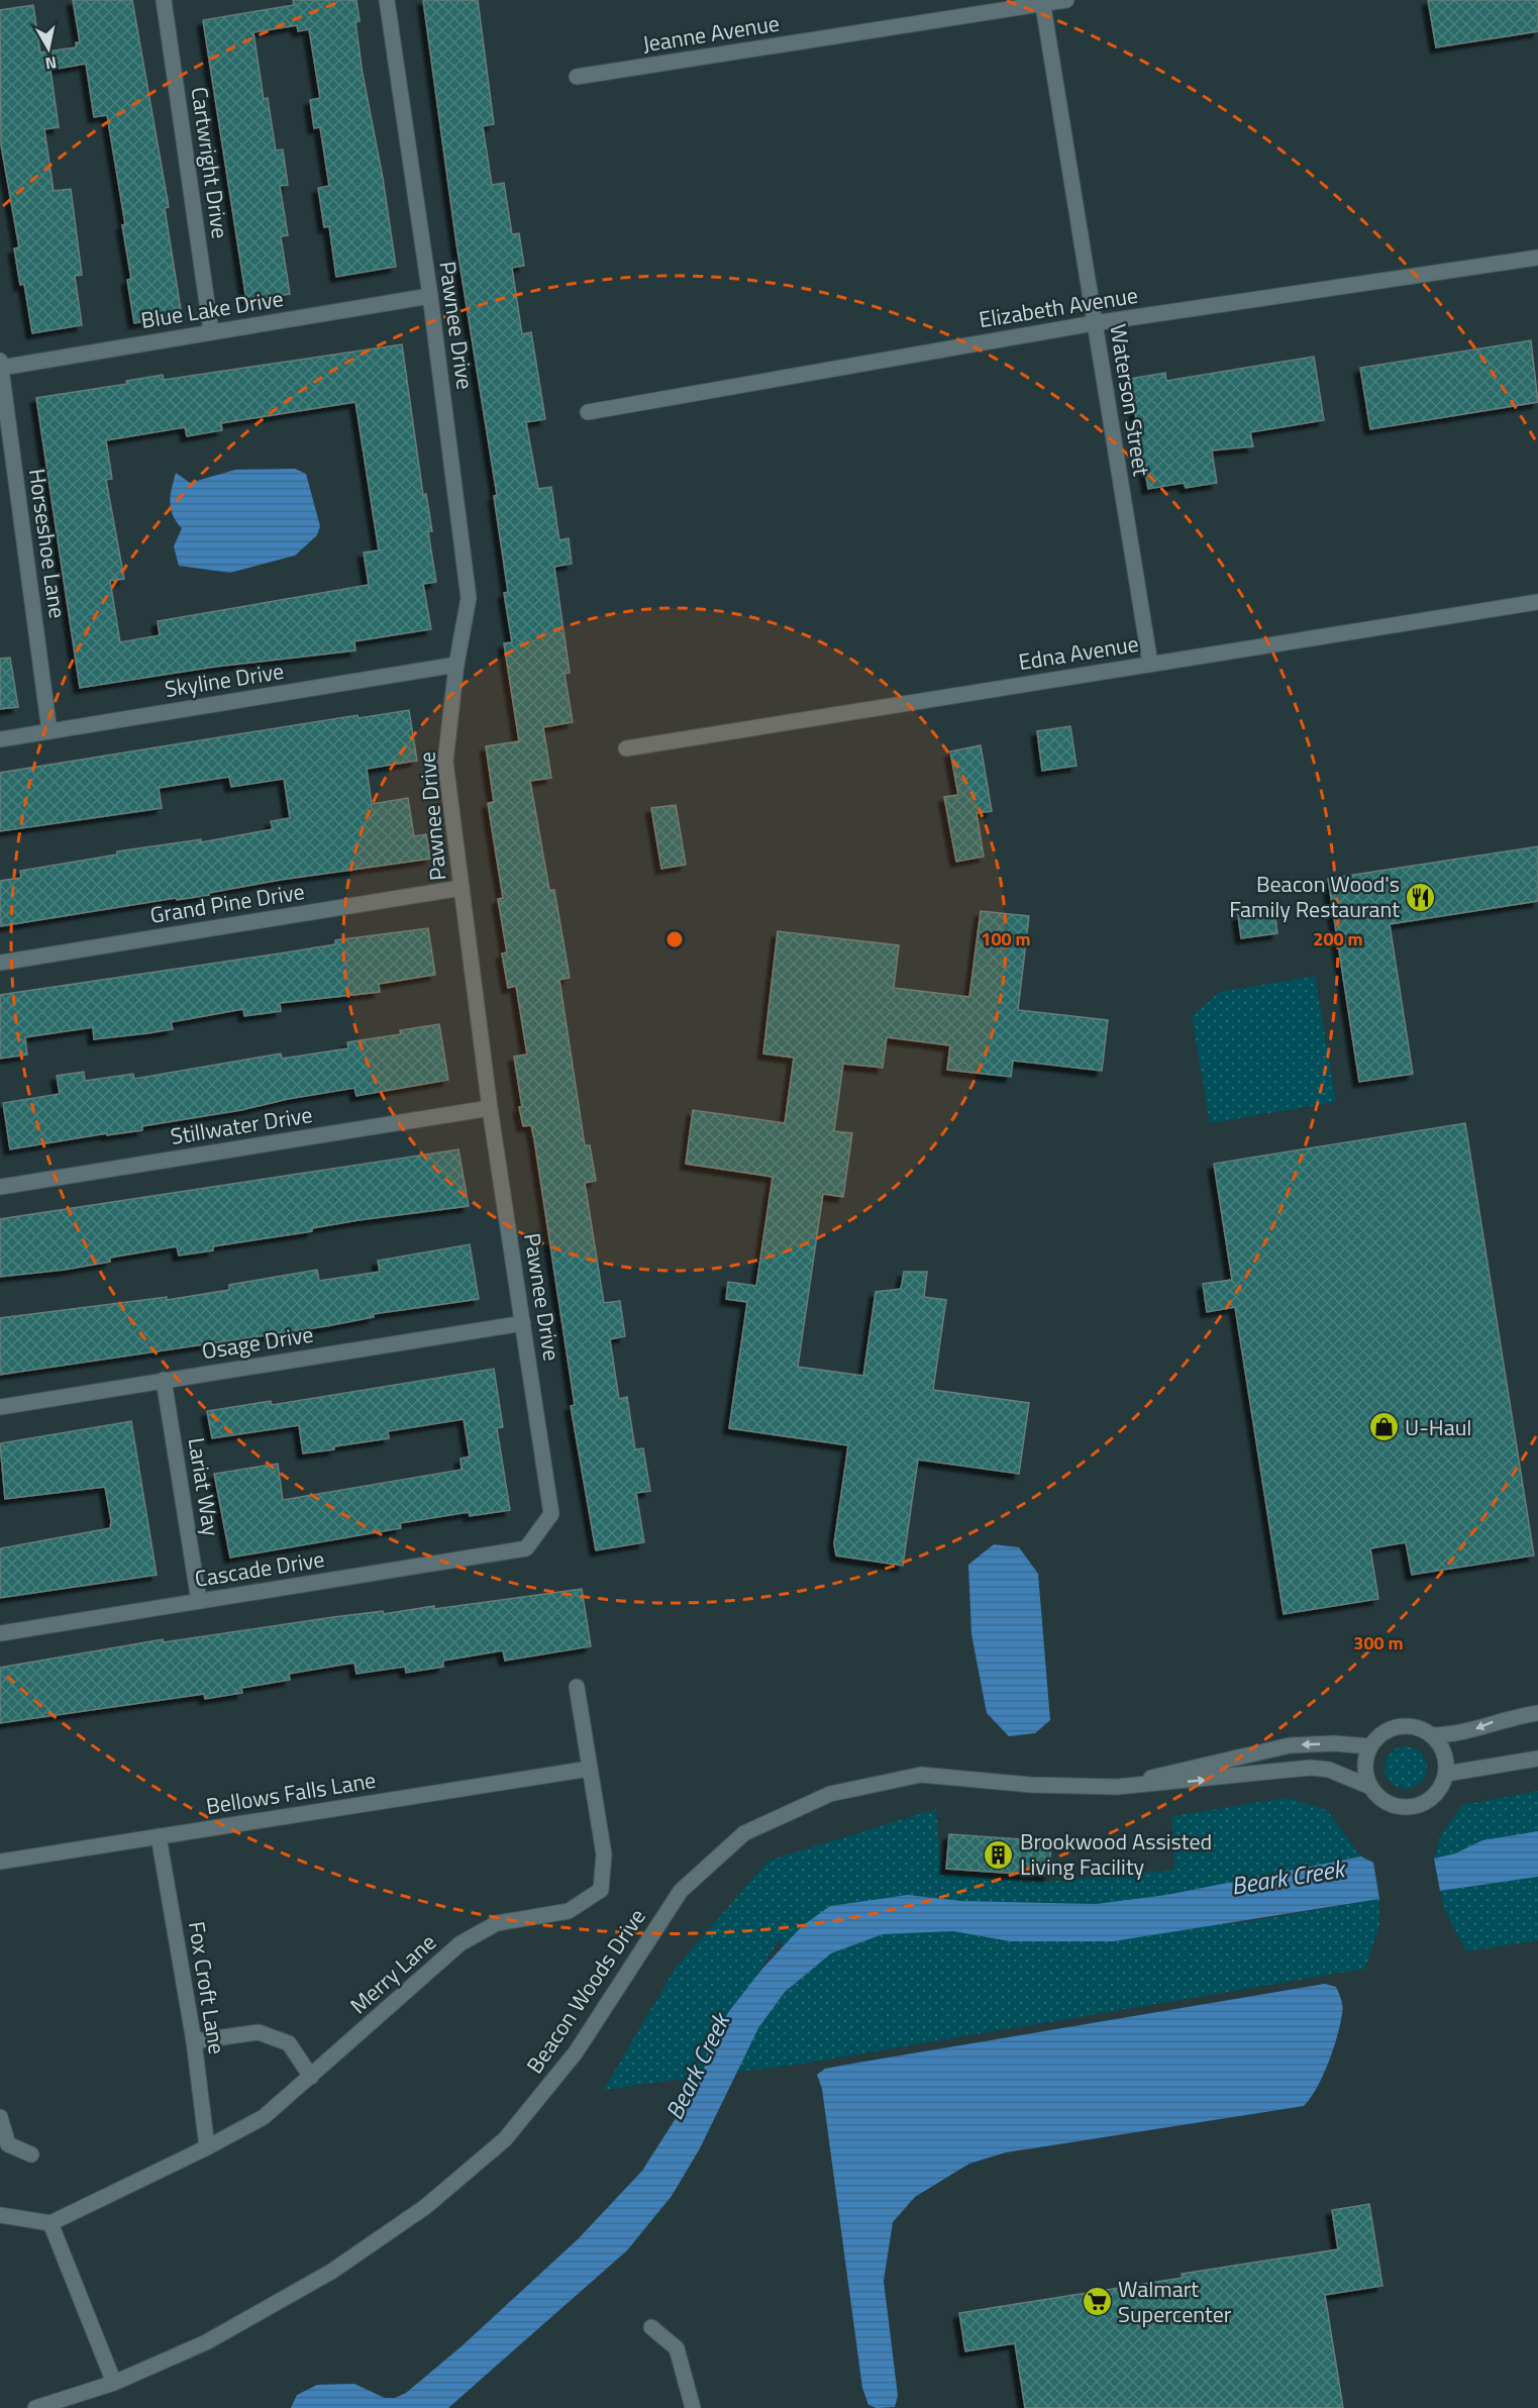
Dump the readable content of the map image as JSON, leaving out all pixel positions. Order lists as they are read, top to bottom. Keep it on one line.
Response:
{"streets":{"street":["Jeanne Avenue","Cartwright Drive","Elizabeth Avenue","Blue Lake Drive","Pawnee Drive","Waterson Street","Horseshoe Lane","Edna Avenue","Skyline Drive","Grand Pine Drive","Stillwater Drive","Osage Drive","Lariat Way","Cascade Drive","Bellows Falls Lane","Merry Lane","Fox Croft Lane","Beacon Woods Drive"]},"crossings":[["Jeanne Avenue","Waterson Street"],["Cartwright Drive","Blue Lake Drive"],["Elizabeth Avenue","Waterson Street"],["Blue Lake Drive","Pawnee Drive"],["Blue Lake Drive","Horseshoe Lane"],["Pawnee Drive","Skyline Drive"],["Pawnee Drive","Grand Pine Drive"],["Pawnee Drive","Stillwater Drive"],["Pawnee Drive","Osage Drive"],["Pawnee Drive","Cascade Drive"],["Waterson Street","Edna Avenue"],["Horseshoe Lane","Skyline Drive"],["Osage Drive","Lariat Way"],["Lariat Way","Cascade Drive"],["Bellows Falls Lane","Merry Lane"],["Bellows Falls Lane","Fox Croft Lane"],["Merry Lane","Fox Croft Lane"]],"water":["Beark Creek"],"places":{"restaurant":["Beacon Wood's Family Restaurant"],"shop":["U-Haul"],"building":["Brookwood Assisted Living Facility"],"supermarket":["Walmart Supercenter"]},"north":"bottom","rings":["100 m","200 m","300 m"]}
